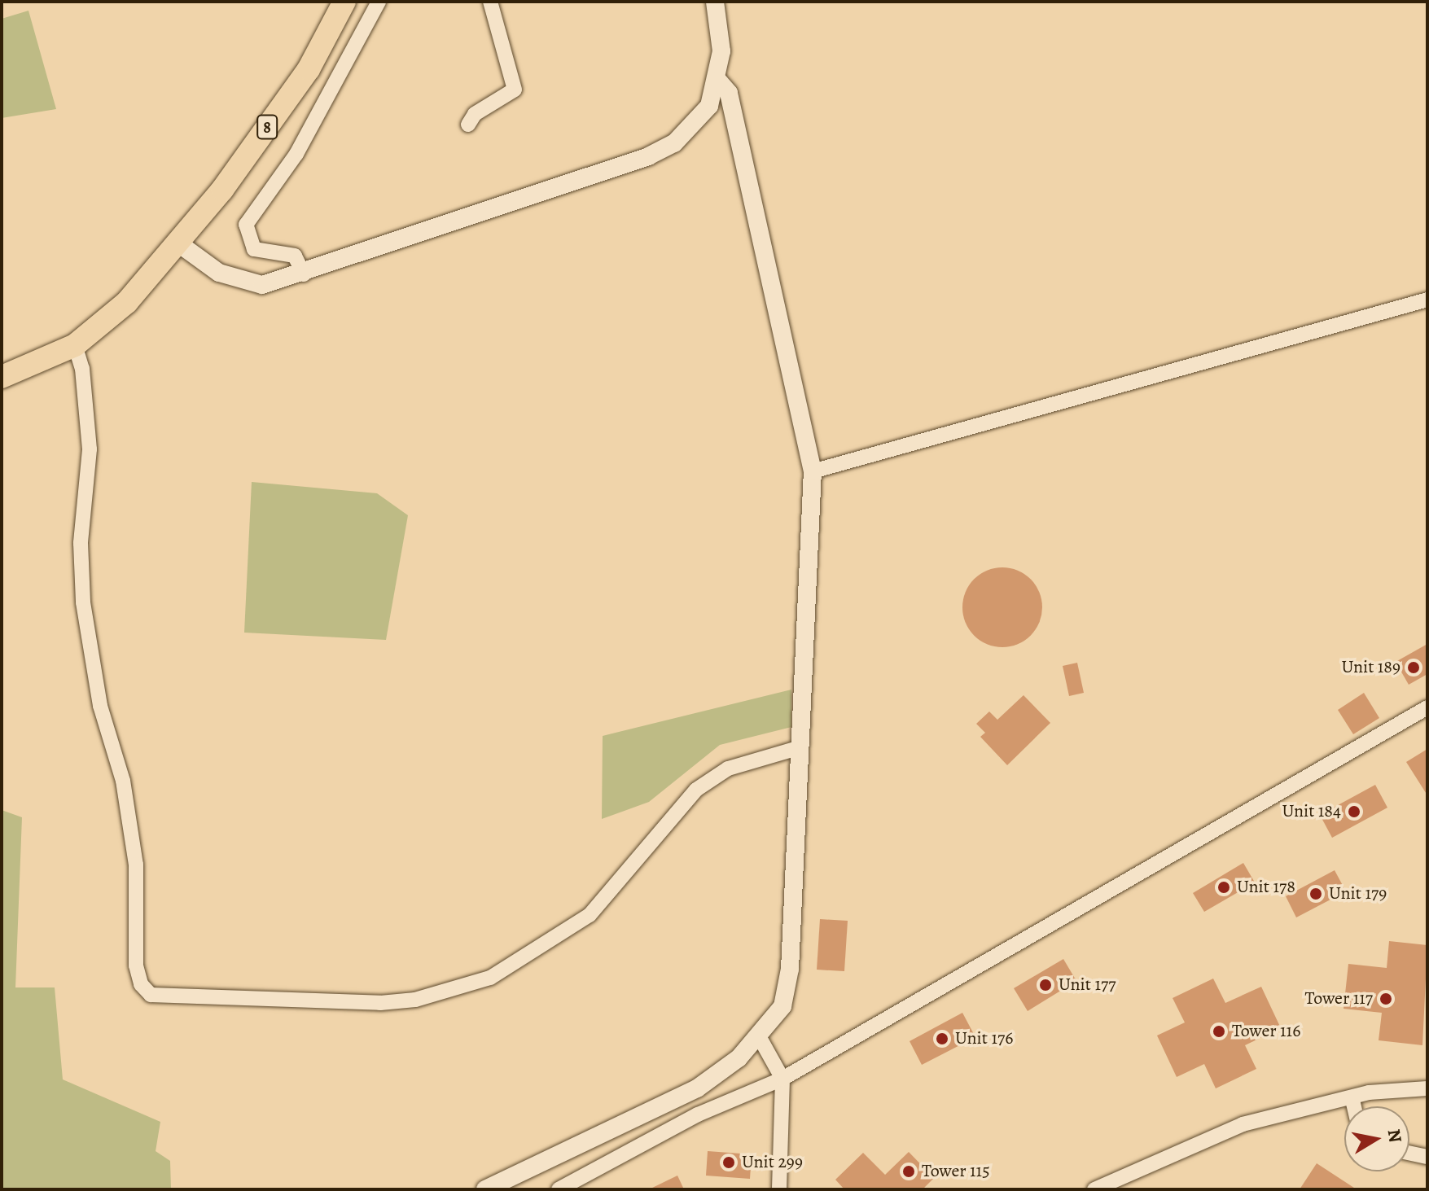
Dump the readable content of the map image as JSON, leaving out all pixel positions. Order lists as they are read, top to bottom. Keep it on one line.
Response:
{"streets":{"main road":["8"]},"places":["Unit 189","Unit 184","Unit 178","Unit 179","Unit 177","Tower 117","Tower 116","Unit 176","Unit 299","Tower 115"],"north":"right"}
